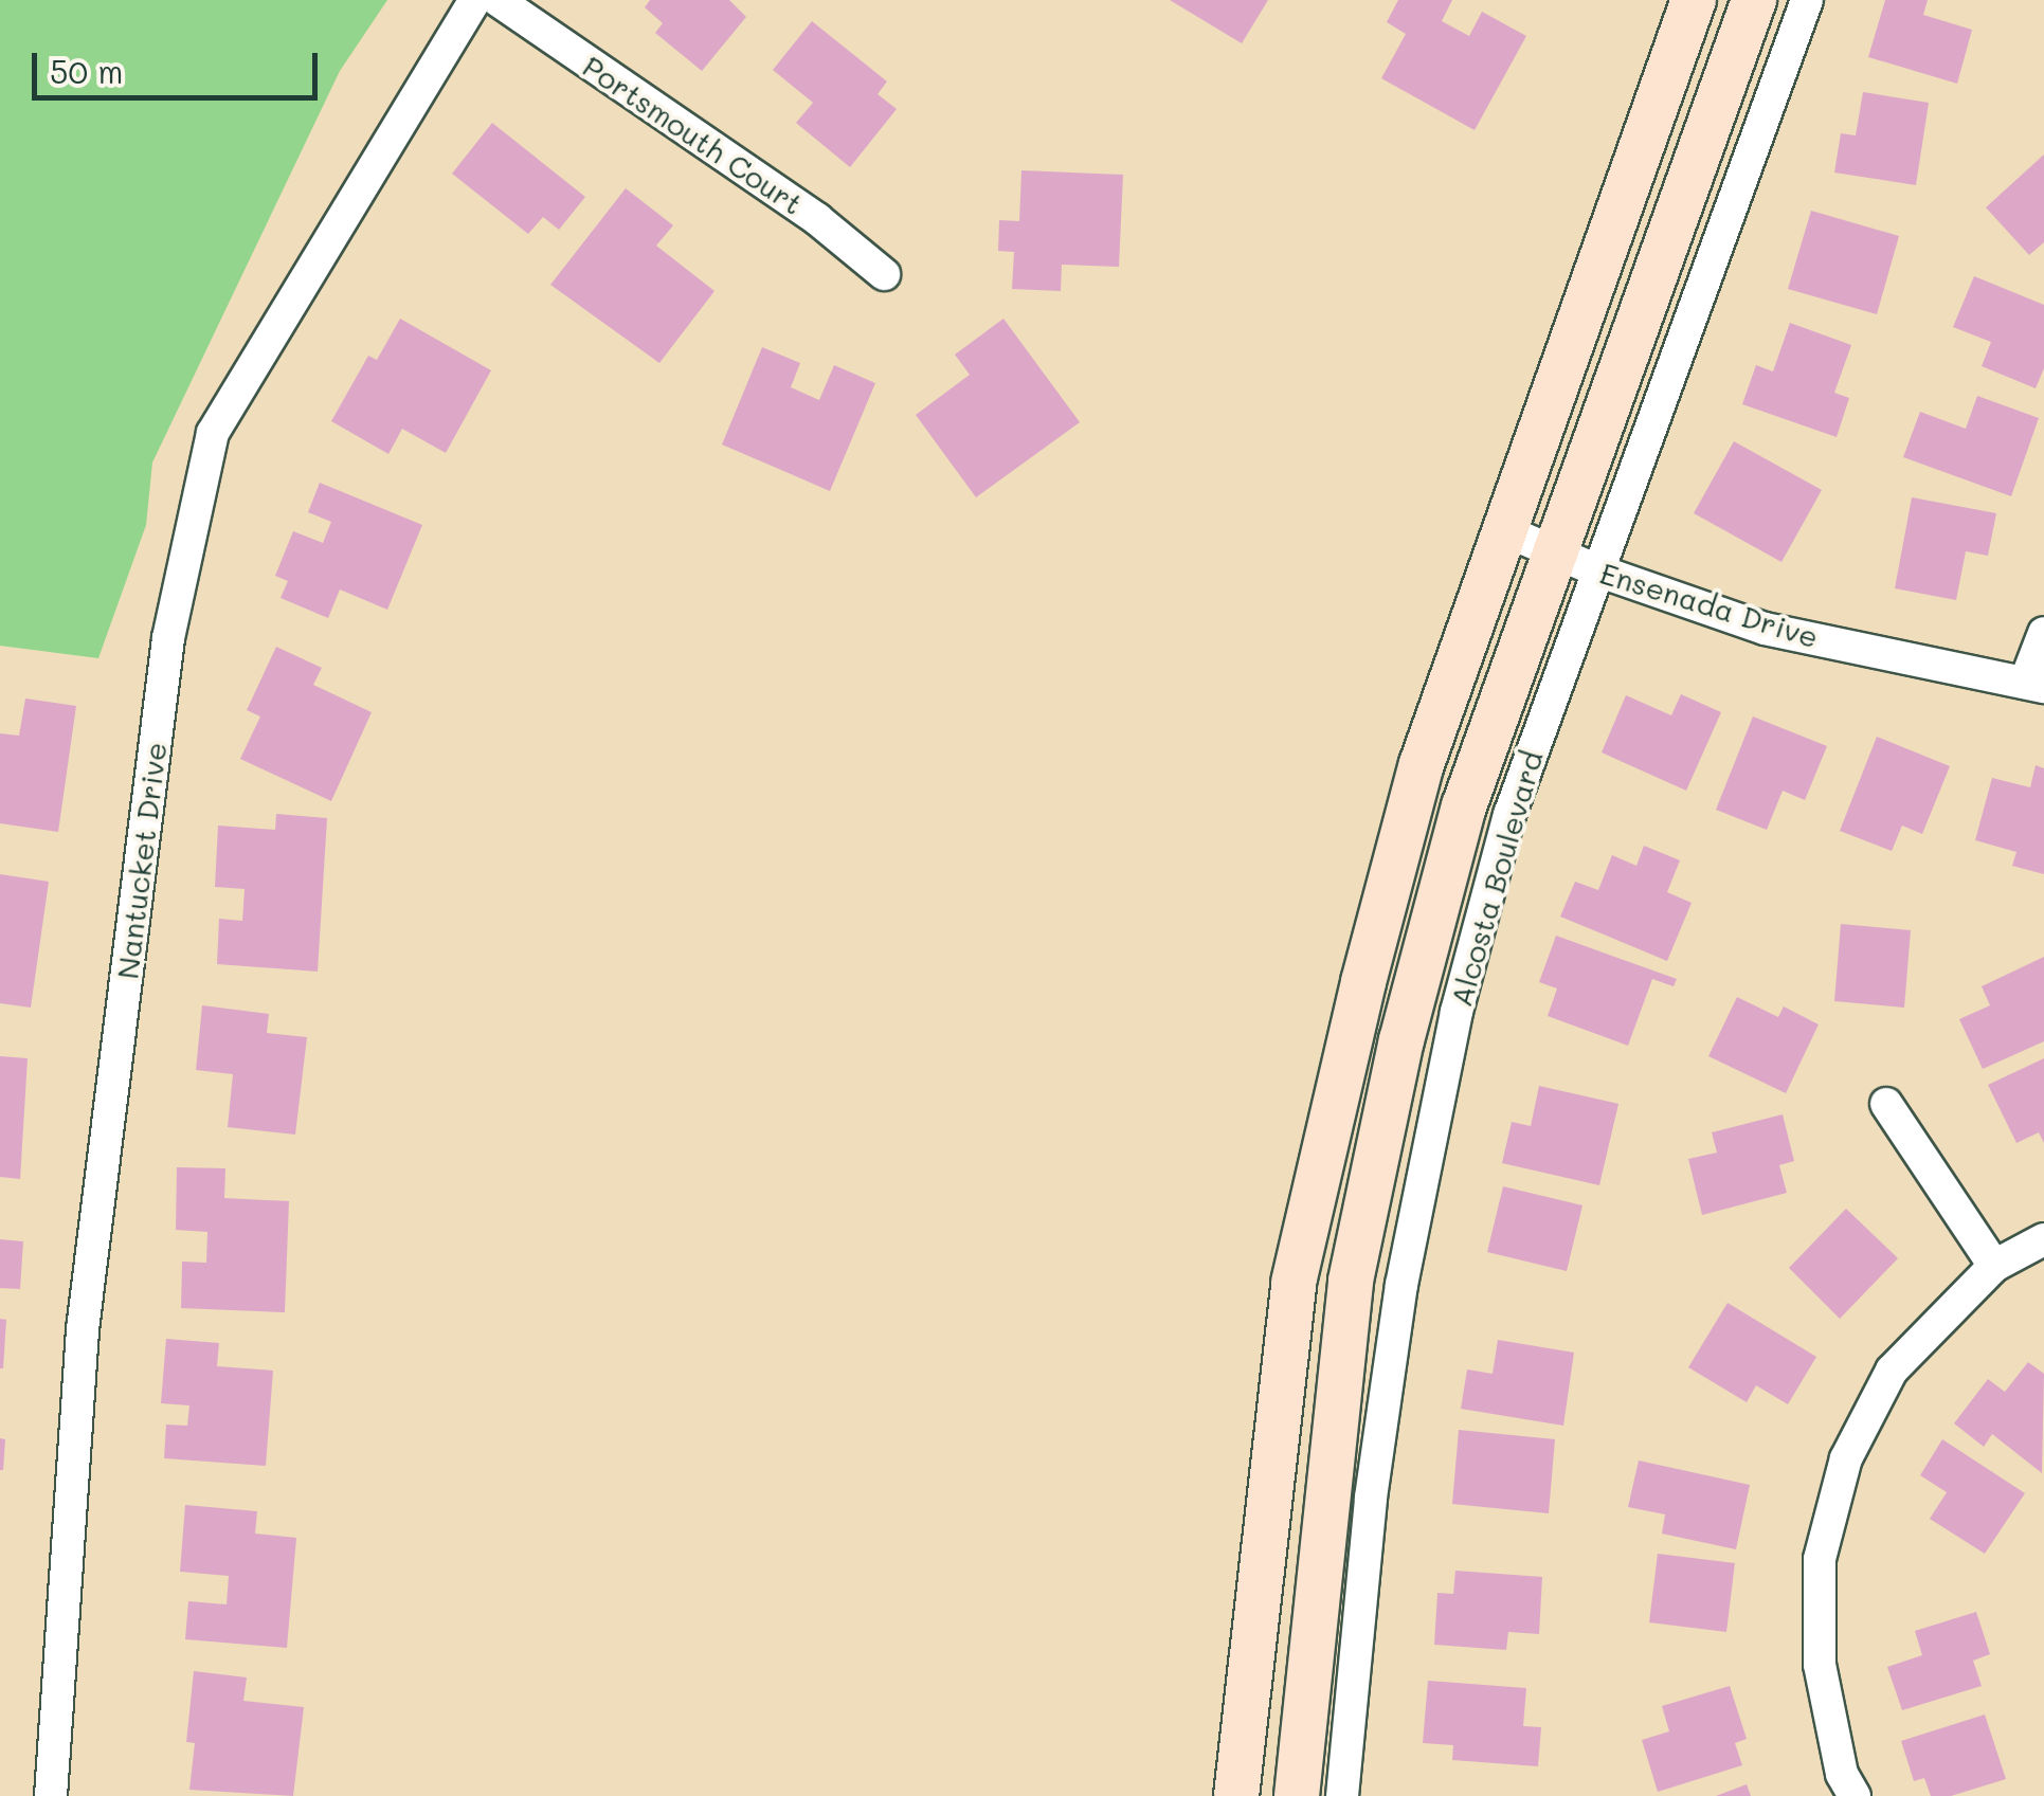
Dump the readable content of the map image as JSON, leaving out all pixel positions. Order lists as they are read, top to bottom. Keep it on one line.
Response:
{"streets":{"main road":["Alcosta Boulevard"],"street":["Portsmouth Court","Ensenada Drive","Nantucket Drive"]},"crossings":[["Ensenada Drive","Alcosta Boulevard"]],"scale_bar":"50 m"}
